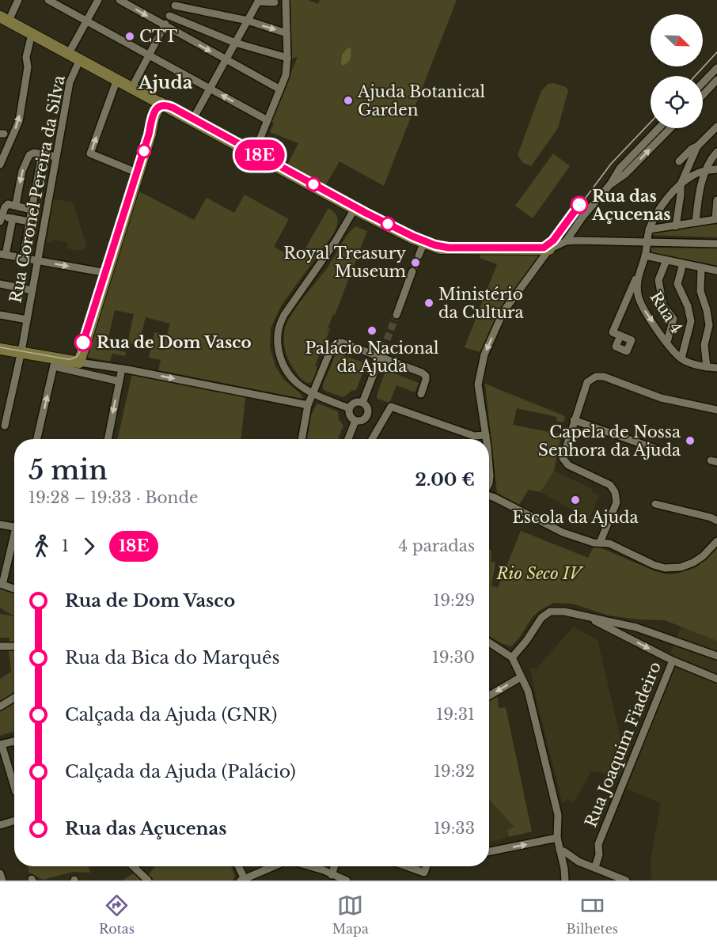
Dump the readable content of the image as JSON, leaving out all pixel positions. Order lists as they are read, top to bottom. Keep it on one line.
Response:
{"streets":{"street":["Rua Coronel Pereira da Silva","Rua 4","Rua Joaquim Fiadeiro"]},"districts":["Ajuda"],"parks":["Rio Seco IV"],"places":["CTT","Ajuda Botanical Garden","Rua das Açucenas","Royal Treasury Museum","Ministério da Cultura","Palácio Nacional da Ajuda","Rua de Dom Vasco","Capela de Nossa Senhora da Ajuda","Escola da Ajuda"],"lines":["tram line 18E"],"north":"bottom right","page":{"on_map":"18E","heading":["5 min","19:28 – 19:33 · Bonde","2.00 €"],"legs":["1","18E","4 paradas"],"list":[{"name":"Rua de Dom Vasco","value":"19:29"},{"name":"Rua da Bica do Marquês","value":"19:30"},{"name":"Calçada da Ajuda (GNR)","value":"19:31"},{"name":"Calçada da Ajuda (Palácio)","value":"19:32"},{"name":"Rua das Açucenas","value":"19:33"}],"tabs":["Rotas","Mapa","Bilhetes"]}}
